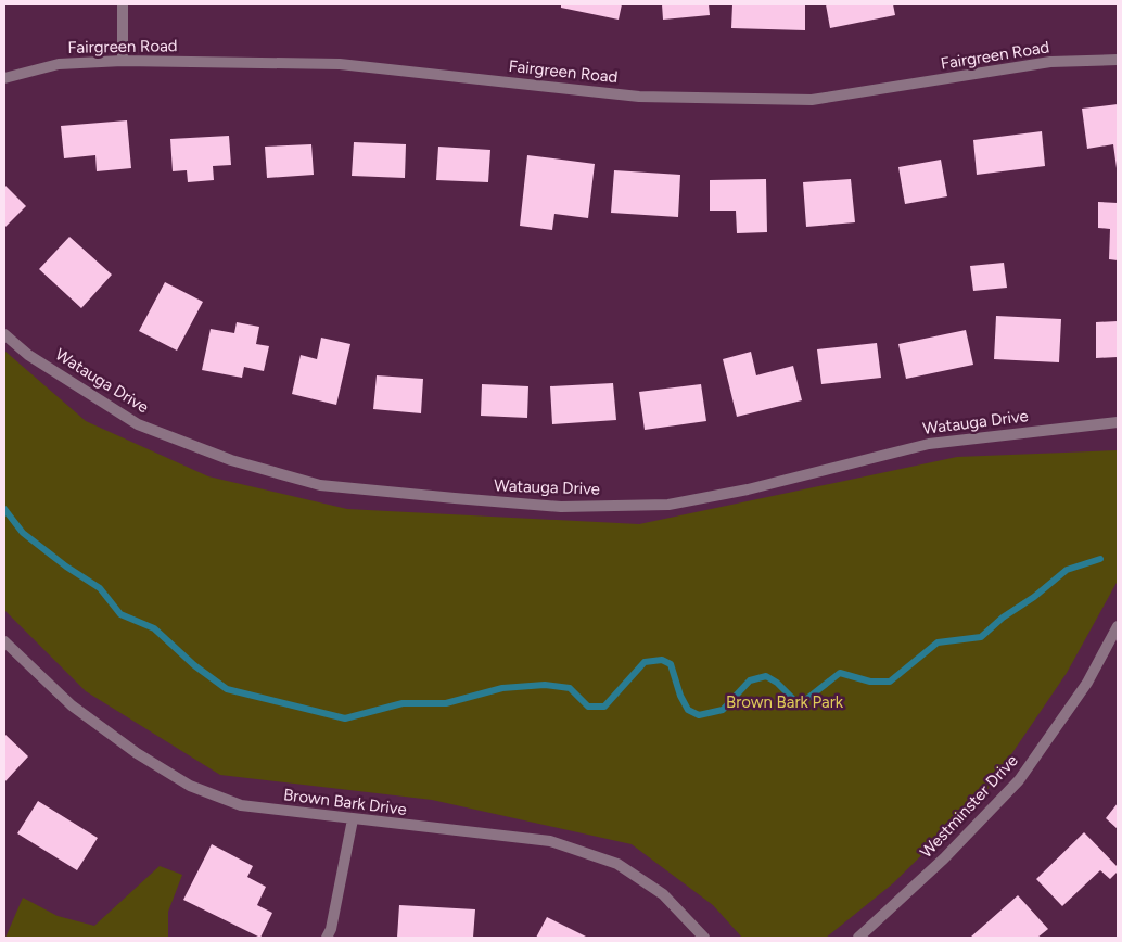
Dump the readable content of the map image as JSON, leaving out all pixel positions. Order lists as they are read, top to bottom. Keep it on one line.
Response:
{"streets":{"street":["Fairgreen Road","Watauga Drive","Brown Bark Drive","Westminster Drive"]},"parks":["Brown Bark Park"]}
